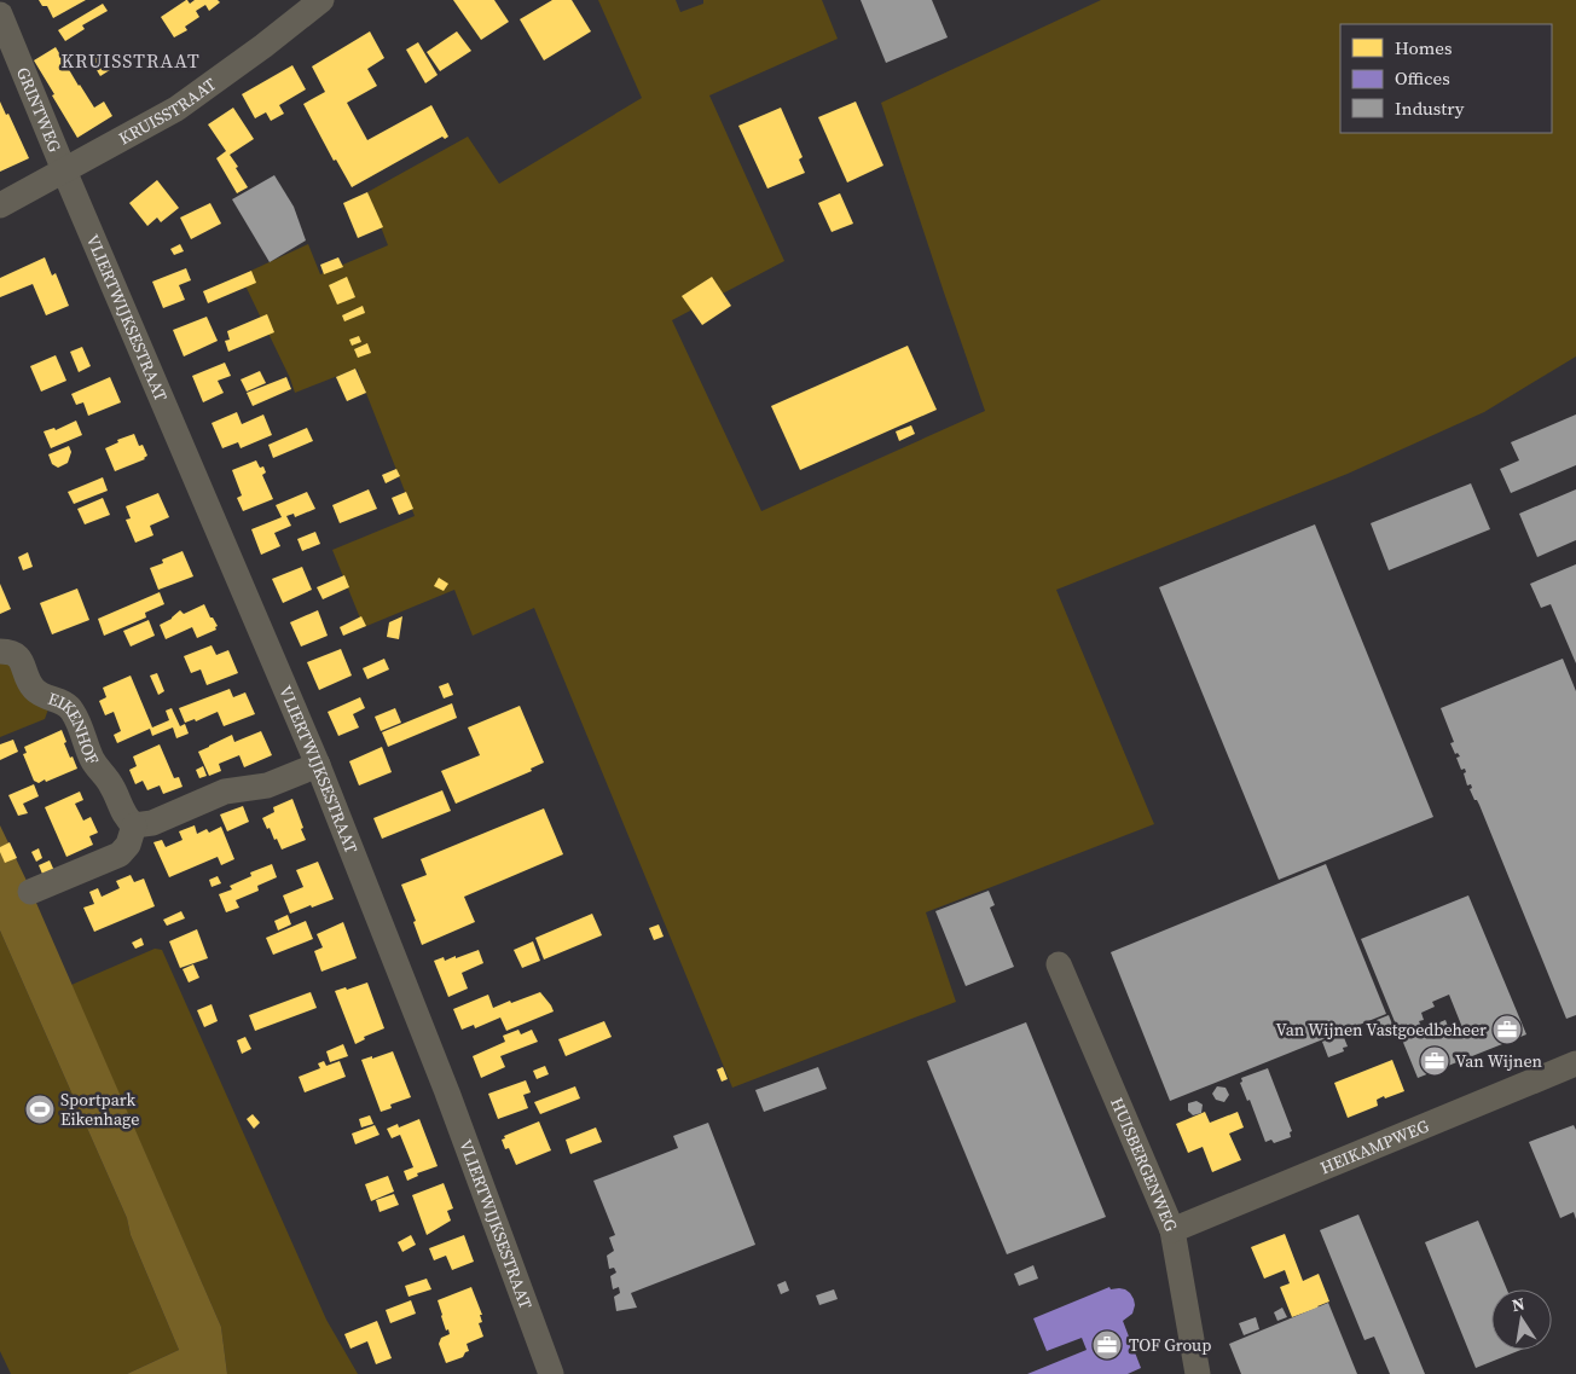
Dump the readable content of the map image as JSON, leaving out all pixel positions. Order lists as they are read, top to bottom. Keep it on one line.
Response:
{"streets":{"street":["GRINTWEG","KRUISSTRAAT","VLIERTWIJKSESTRAAT","EIKENHOF","HEIKAMPWEG","HUISBERGENWEG"]},"crossings":[["GRINTWEG","KRUISSTRAAT"],["GRINTWEG","VLIERTWIJKSESTRAAT"],["KRUISSTRAAT","VLIERTWIJKSESTRAAT"],["HEIKAMPWEG","HUISBERGENWEG"]],"districts":["KRUISSTRAAT"],"places":{"office":["Van Wijnen Vastgoedbeheer","Van Wijnen","TOF Group"],"sports":["Sportpark Eikenhage"]},"legend":["Homes","Offices","Industry"],"north":"top"}
